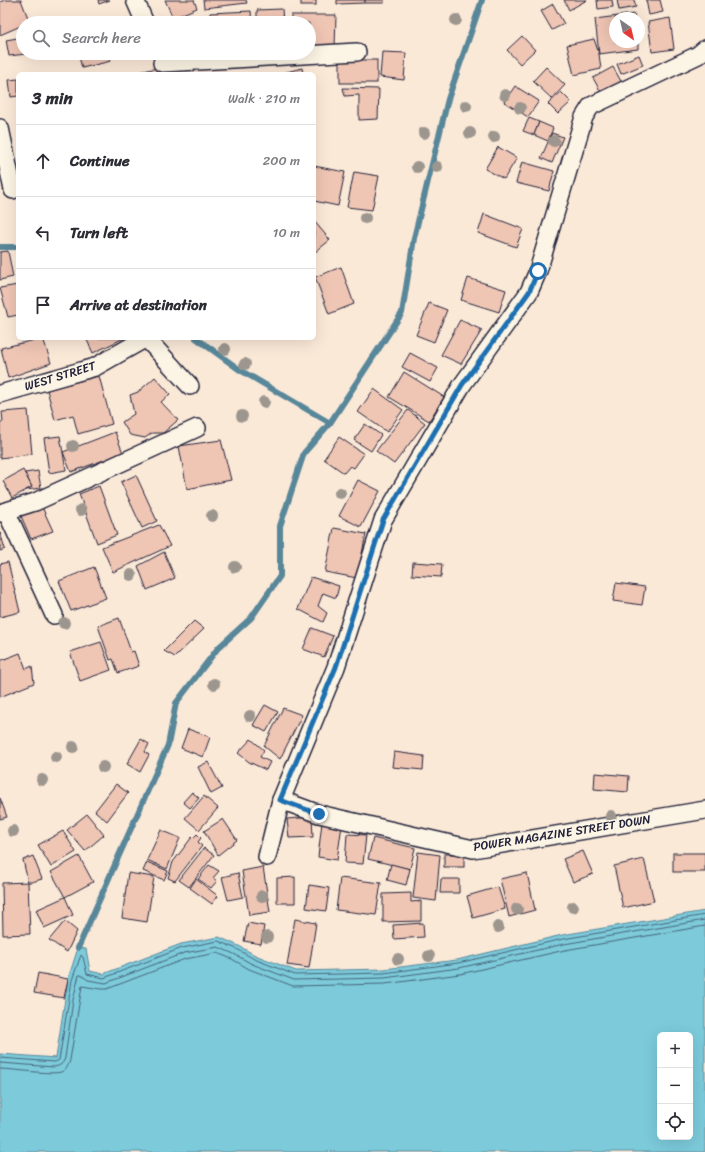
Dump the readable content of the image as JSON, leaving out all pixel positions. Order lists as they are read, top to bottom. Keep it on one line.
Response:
{"streets":{"street":["WEST STREET","POWER MAGAZINE STREET DOWN"]},"north":"bottom right","page":{"search":"Search here","heading":["3 min","Walk · 210 m"],"list":[["Continue","200 m"],["Turn left","10 m"],"Arrive at destination"],"map_buttons":["+","−"]}}
